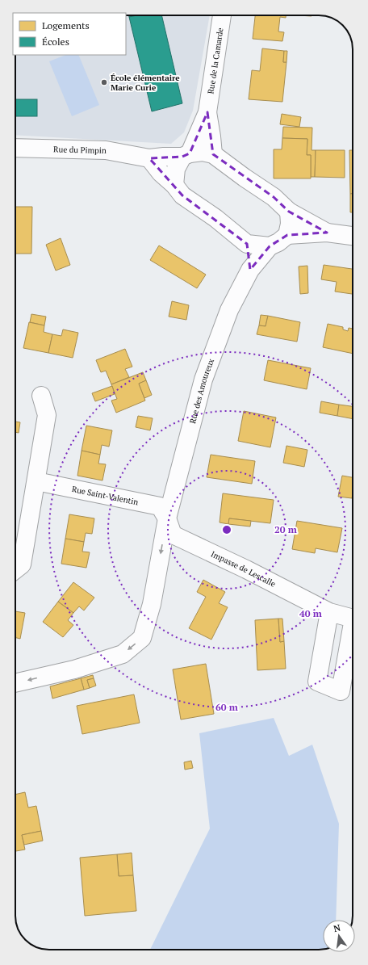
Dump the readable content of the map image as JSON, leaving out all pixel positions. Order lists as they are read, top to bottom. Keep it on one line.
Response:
{"streets":{"street":["Rue de la Camarde","Rue du Pimpin","Rue des Amoureux","Rue Saint-Valentin","Impasse de Lescalle"]},"crossings":[["Rue de la Camarde","Rue du Pimpin"],["Rue des Amoureux","Rue Saint-Valentin"],["Rue des Amoureux","Impasse de Lescalle"],["Rue Saint-Valentin","Impasse de Lescalle"]],"one_way":["Rue des Amoureux"],"places":["École élémentaire Marie Curie"],"legend":["Logements","Écoles"],"north":"top","rings":["20 m","40 m","60 m"]}
